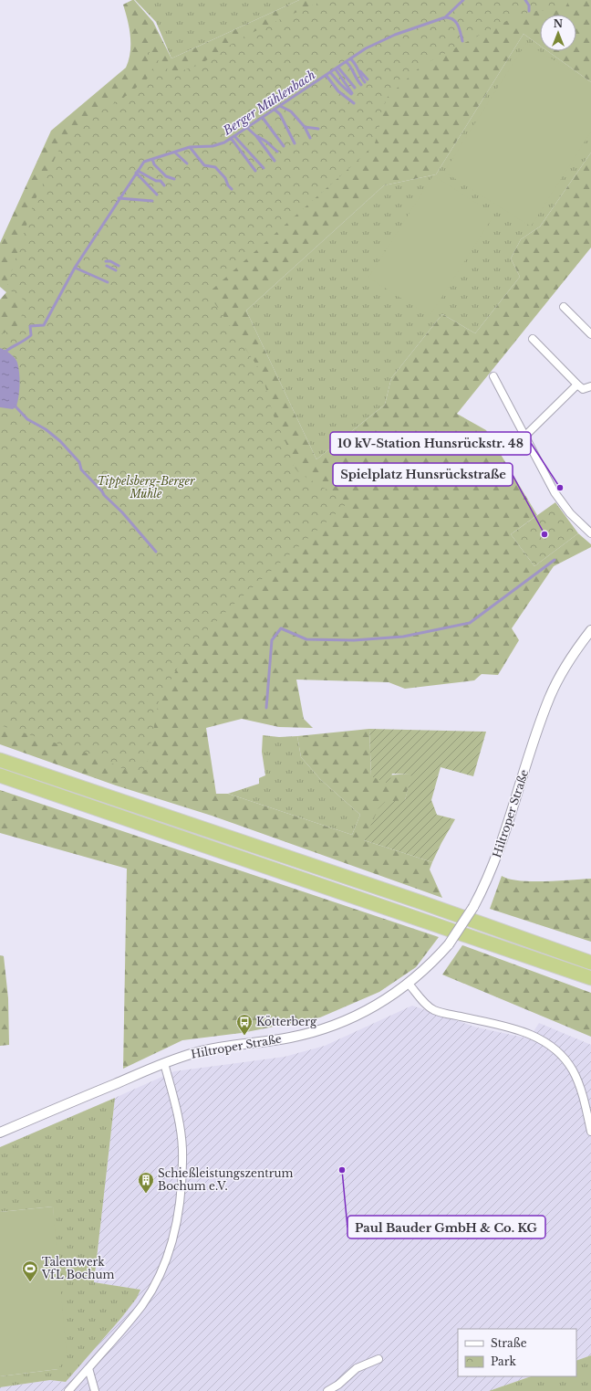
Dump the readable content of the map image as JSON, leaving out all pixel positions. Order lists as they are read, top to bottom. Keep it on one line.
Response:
{"streets":{"street":["Hiltroper Straße"]},"water":["Berger Mühlenbach"],"parks":["Tippelsberg-Berger Mühle"],"places":{"other":["10 kV-Station Hunsrückstr. 48","Spielplatz Hunsrückstraße","Paul Bauder GmbH & Co. KG"],"bus stop":["Kötterberg"],"building":["Schießleistungszentrum Bochum e.V."],"sports":["Talentwerk VfL Bochum"]},"legend":["Straße","Park"],"north":"top"}
